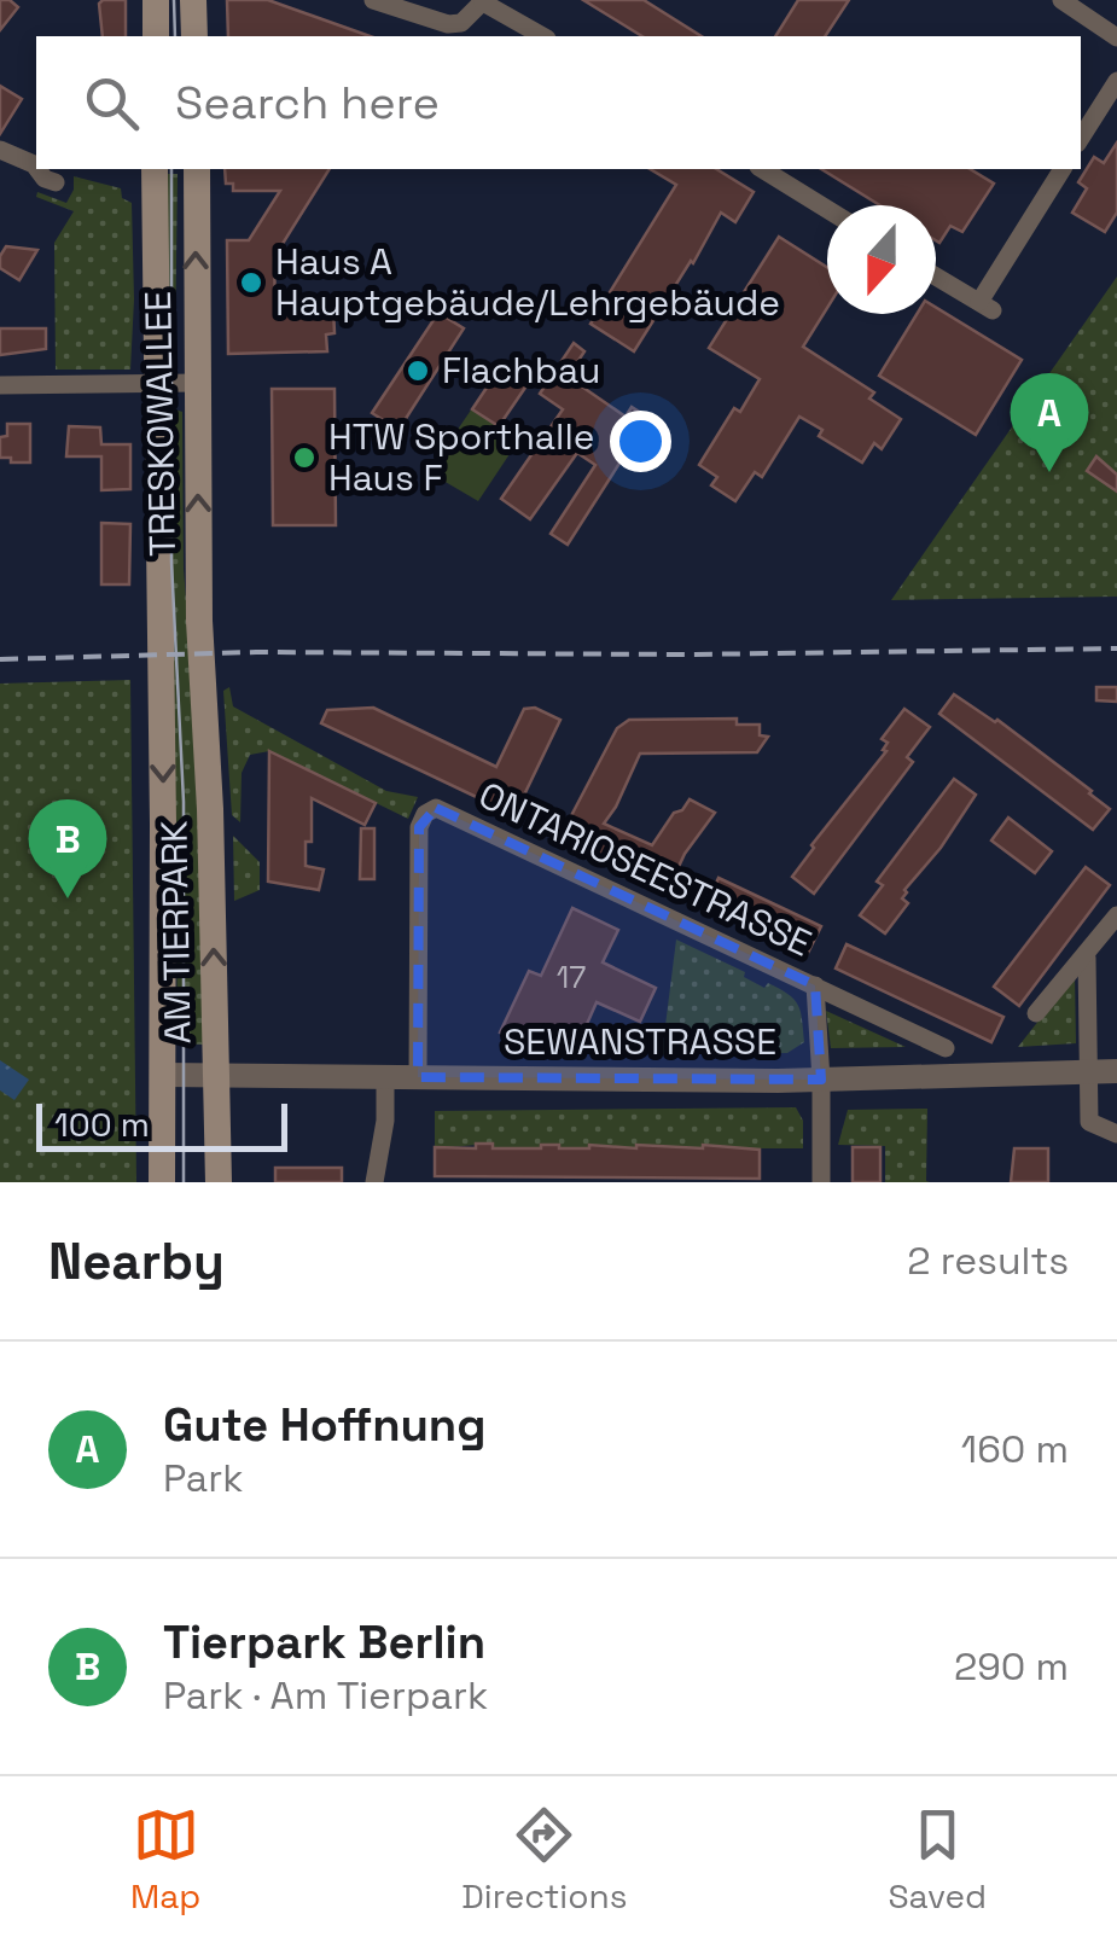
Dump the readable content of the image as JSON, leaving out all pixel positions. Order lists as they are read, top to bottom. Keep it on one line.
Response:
{"streets":{"main road":["TRESKOWALLEE","AM TIERPARK"],"street":["ONTARIOSEESTRASSE","SEWANSTRASSE"]},"crossings":[["TRESKOWALLEE","AM TIERPARK"],["ONTARIOSEESTRASSE","SEWANSTRASSE"],["AM TIERPARK","SEWANSTRASSE"]],"places":["Haus A Hauptgebäude/Lehrgebäude","Flachbau","HTW Sporthalle Haus F"],"house_numbers":["17"],"scale_bar":"100 m","north":"bottom","page":{"search":"Search here","pins":["A","B"],"scale":"100 m","heading":["Nearby","2 results"],"list":[{"mark":"A","name":"Gute Hoffnung","note":"Park","value":"160 m"},{"mark":"B","name":"Tierpark Berlin","note":"Park · Am Tierpark","value":"290 m"}],"nav":["Map","Directions","Saved"]}}
